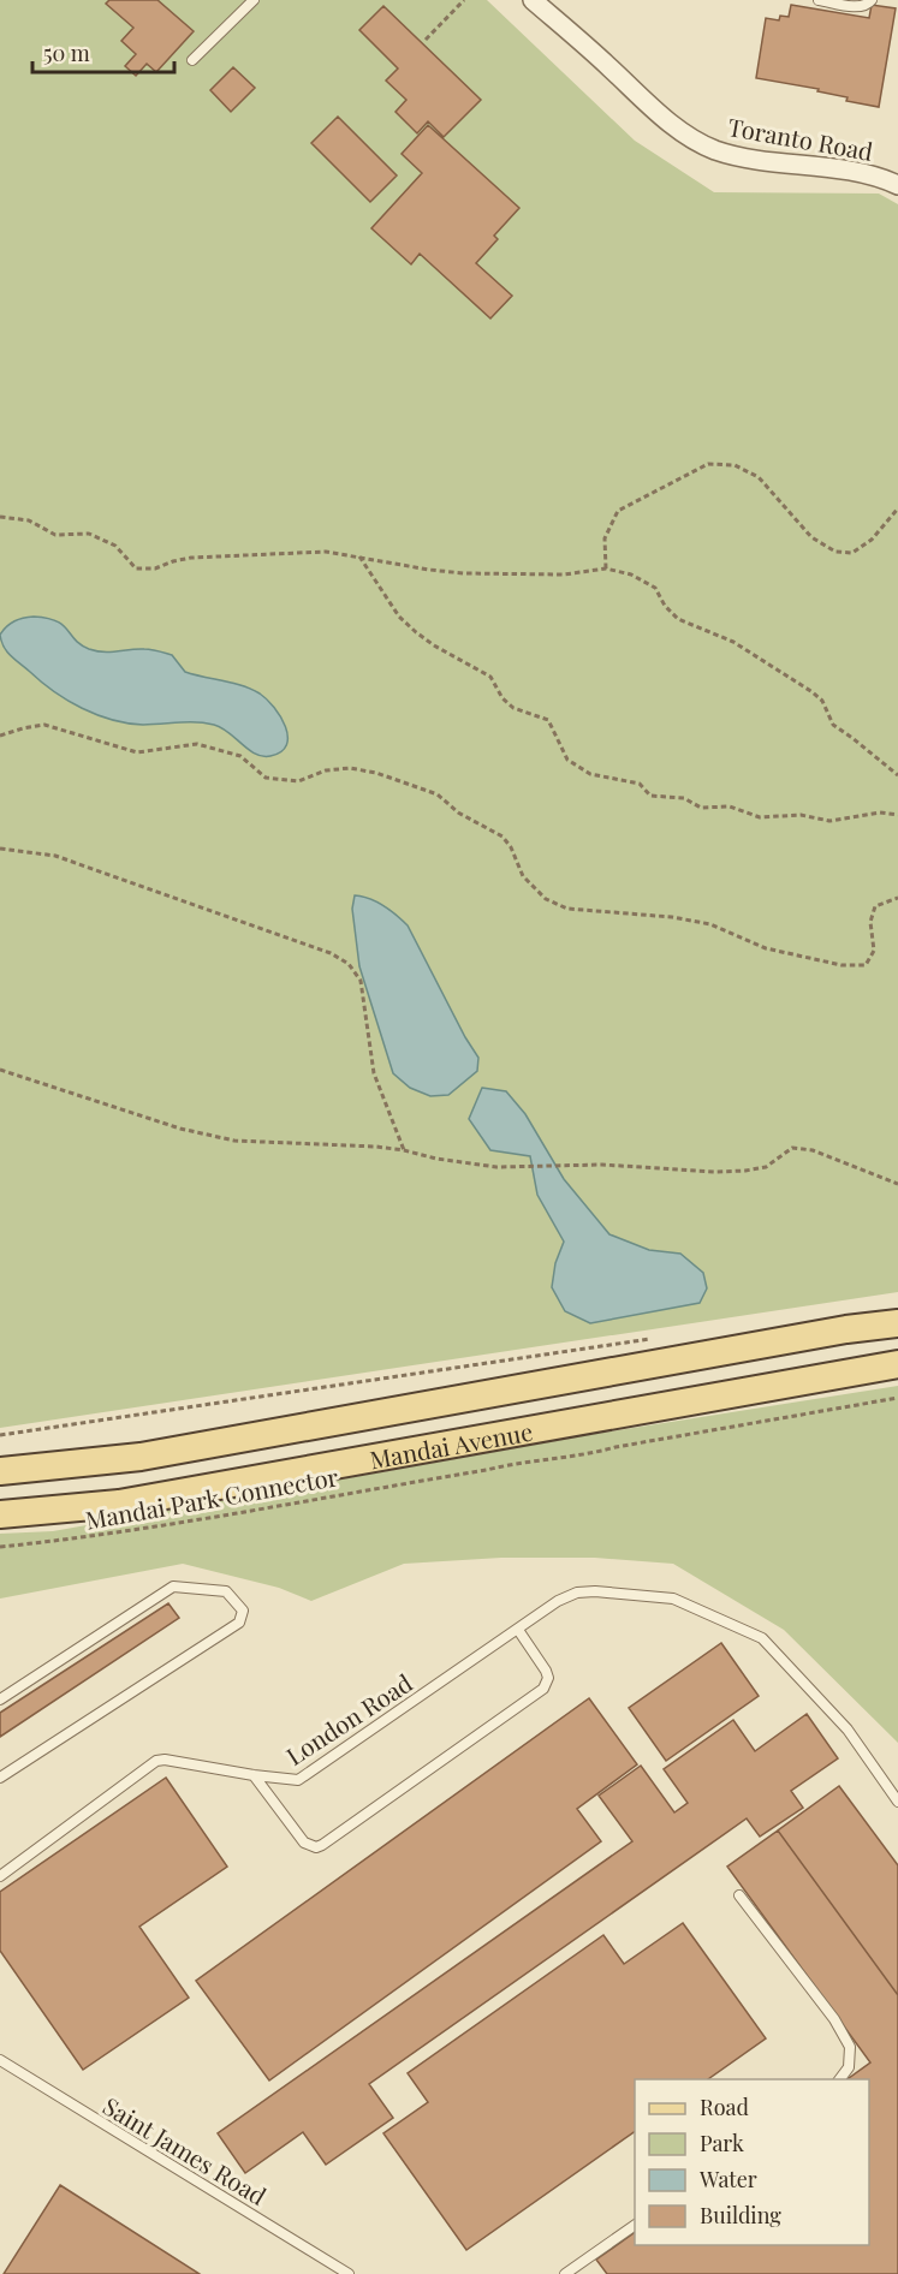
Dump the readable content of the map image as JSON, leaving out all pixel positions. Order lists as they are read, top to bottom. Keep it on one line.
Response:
{"streets":{"main road":["Mandai Avenue"],"street":["Toranto Road"],"lane":["London Road","Saint James Road"],"path":["Mandai Park Connector"]},"legend":["Road","Park","Water","Building"],"scale_bar":"50 m"}
